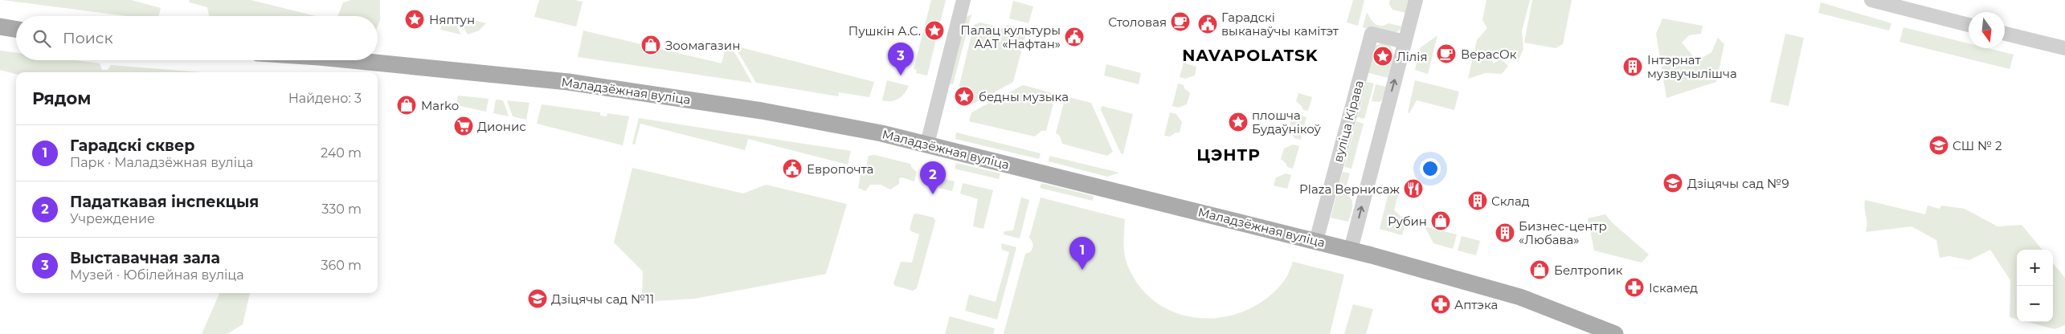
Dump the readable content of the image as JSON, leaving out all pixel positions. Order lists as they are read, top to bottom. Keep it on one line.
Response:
{"streets":{"main road":["Маладзёжная вуліца"],"street":["вуліца Кірава"]},"crossings":[["Маладзёжная вуліца","вуліца Кірава"]],"districts":["NAVAPOLATSK","ЦЭНТР"],"places":{"place":["Няптун","Пушкін А.С.","Лілія","бедны музыка","плошча Будаўнікоў"],"cafe":["Столовая","ВерасОк"],"public building":["Гарадскі выканаўчы камітэт","Палац культуры ААТ «Нафтан»","Европочта"],"shop":["Зоомагазин","Marko","Рубин","Белтропик"],"building":["Інтэрнат музвучылішча","Склад","Бизнес-центр «Любава»"],"supermarket":["Дионис"],"school or university":["СШ № 2","Дзіцячы сад №9","Дзіцячы сад №11"],"restaurant":["Plaza Вернисаж"],"pharmacy":["Іскамед","Аптэка"]},"north":"bottom","page":{"search":"Поиск","pins":["3","2","1"],"heading":["Рядом","Найдено: 3"],"list":[{"mark":"1","name":"Гарадскі сквер","note":"Парк · Маладзёжная вуліца","value":"240 m"},{"mark":"2","name":"Падаткавая інспекцыя","note":"Учреждение","value":"330 m"},{"mark":"3","name":"Выставачная зала","note":"Музей · Юбілейная вуліца","value":"360 m"}],"map_buttons":["+","−"]}}
